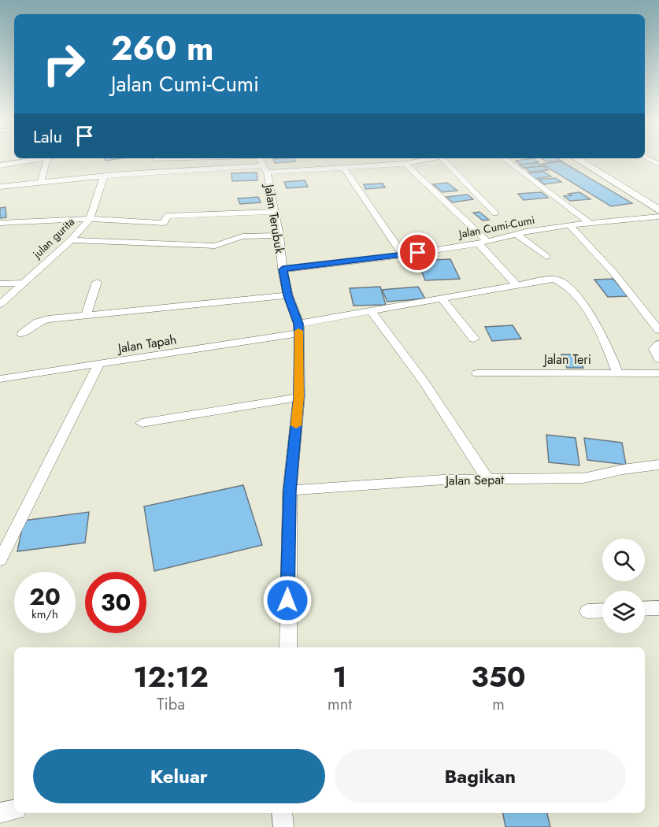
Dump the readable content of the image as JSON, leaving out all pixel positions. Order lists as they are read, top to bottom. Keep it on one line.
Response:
{"streets":{"street":["Jalan Terubuk","Jalan Cumi-Cumi","julan gurita","Jalan Tapah","Jalan Teri","Jalan Sepat"]},"crossings":[["Jalan Terubuk","Jalan Cumi-Cumi"],["Jalan Terubuk","Jalan Tapah"],["Jalan Terubuk","Jalan Sepat"],["Jalan Tapah","Jalan Teri"]],"page":{"turn":["260 m","Jalan Cumi-Cumi"],"then":"Lalu","speed":"20 km/h","limit":"30","eta":["12:12","Tiba","1","mnt","350","m"],"buttons":["Keluar","Bagikan"]}}
